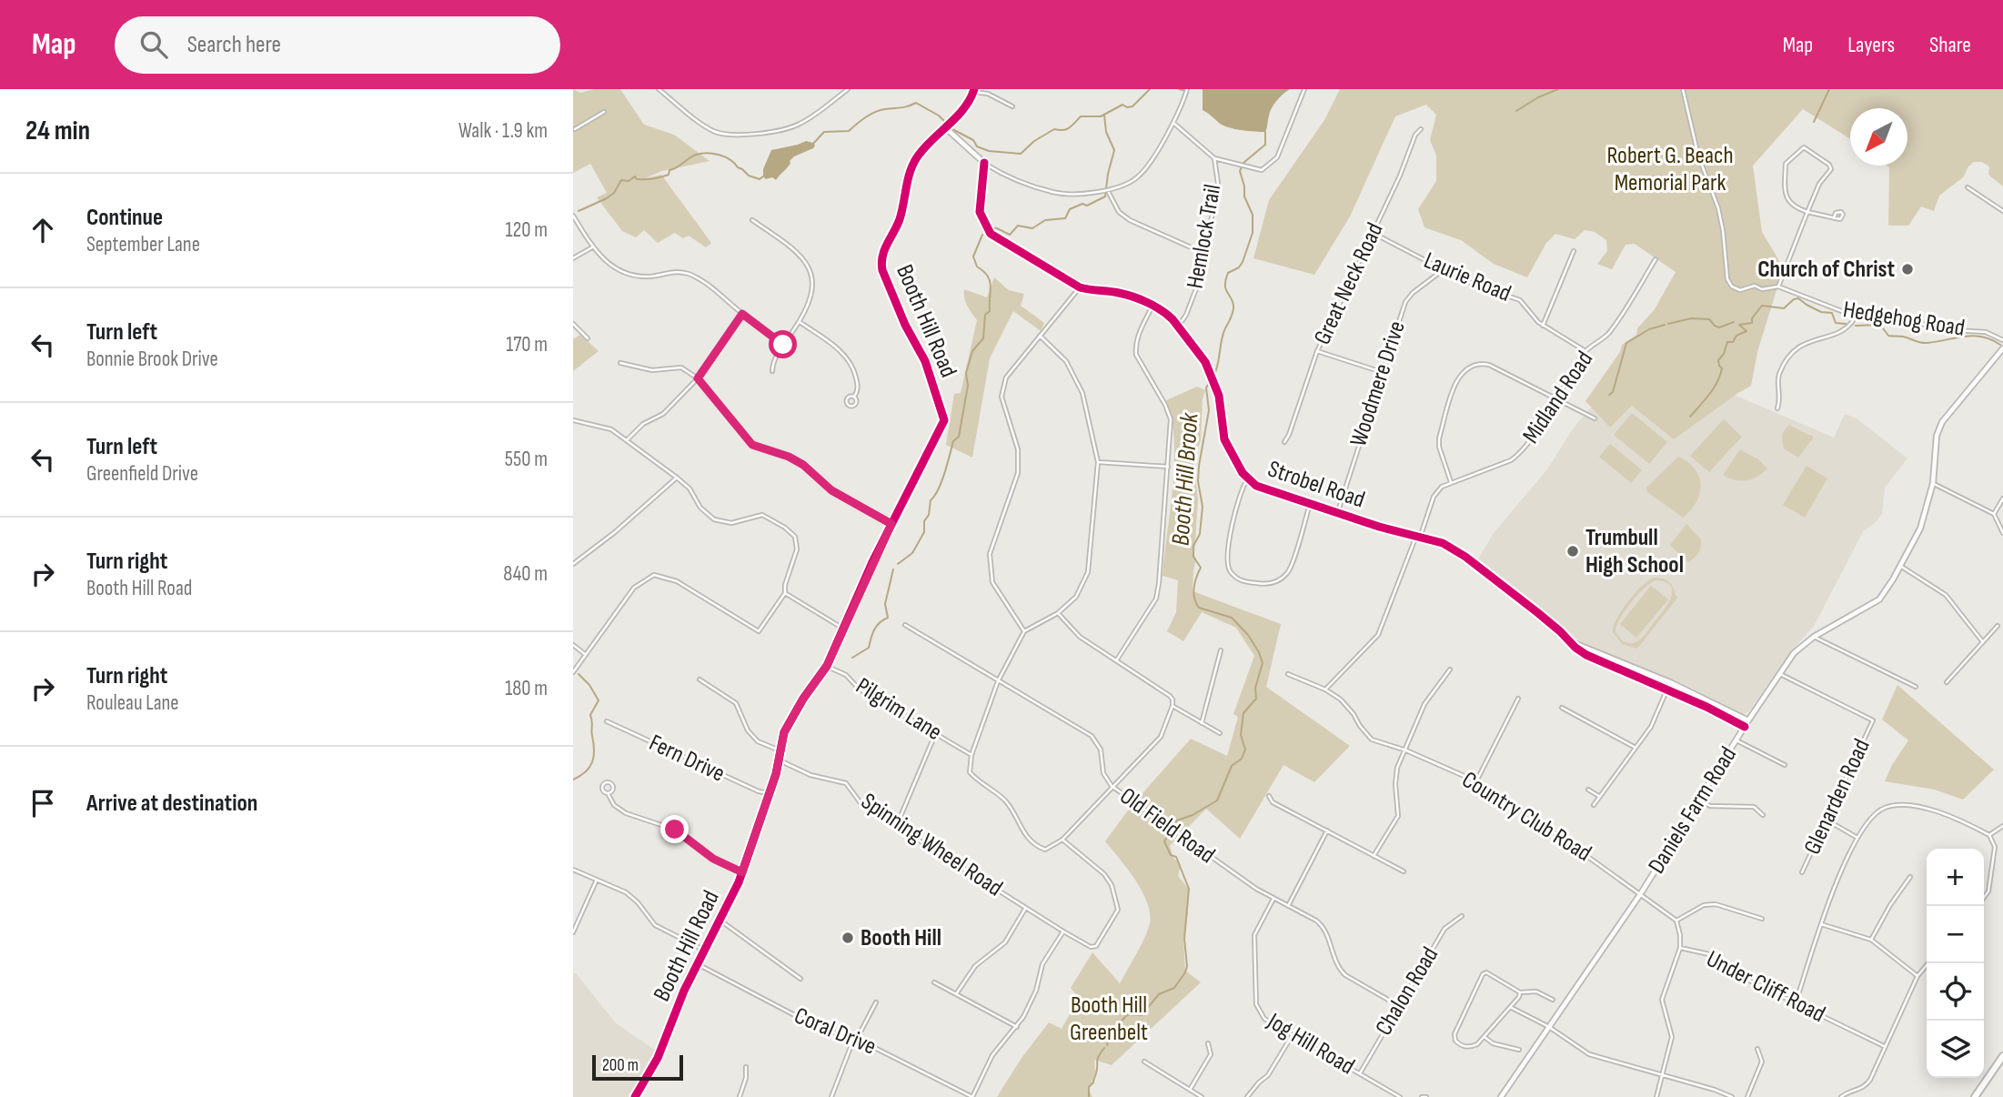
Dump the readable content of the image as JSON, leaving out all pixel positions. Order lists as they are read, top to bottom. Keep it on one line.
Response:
{"streets":{"street":["Hemlock Trail","Laurie Road","Great Neck Road","Hedgehog Road","Booth Hill Road","Woodmere Drive","Midland Road","Strobel Road","Pilgrim Lane","Fern Drive","Glenarden Road","Daniels Farm Road","Country Club Road","Old Field Road","Spinning Wheel Road","Under Cliff Road","Chalon Road","Coral Drive","Jog Hill Road"]},"crossings":[["Hemlock Trail","Strobel Road"],["Laurie Road","Great Neck Road"],["Laurie Road","Woodmere Drive"],["Laurie Road","Midland Road"],["Booth Hill Road","Pilgrim Lane"],["Booth Hill Road","Fern Drive"],["Booth Hill Road","Spinning Wheel Road"],["Booth Hill Road","Coral Drive"],["Woodmere Drive","Strobel Road"],["Midland Road","Strobel Road"],["Midland Road","Country Club Road"],["Strobel Road","Daniels Farm Road"],["Glenarden Road","Daniels Farm Road"],["Daniels Farm Road","Country Club Road"],["Old Field Road","Chalon Road"],["Old Field Road","Jog Hill Road"],["Chalon Road","Jog Hill Road"]],"water":["Booth Hill Brook"],"parks":["Robert G. Beach Memorial Park","Booth Hill Greenbelt"],"places":["Church of Christ","Trumbull High School","Booth Hill"],"scale_bar":"200 m","north":"bottom left","page":{"header":"Map","search":"Search here","nav":["Map","Layers","Share"],"heading":["24 min","Walk · 1.9 km"],"list":[["Continue","September Lane","120 m"],["Turn left","Bonnie Brook Drive","170 m"],["Turn left","Greenfield Drive","550 m"],["Turn right","Booth Hill Road","840 m"],["Turn right","Rouleau Lane","180 m"],"Arrive at destination"],"map_buttons":["+","−"],"scale":"200 m"}}
